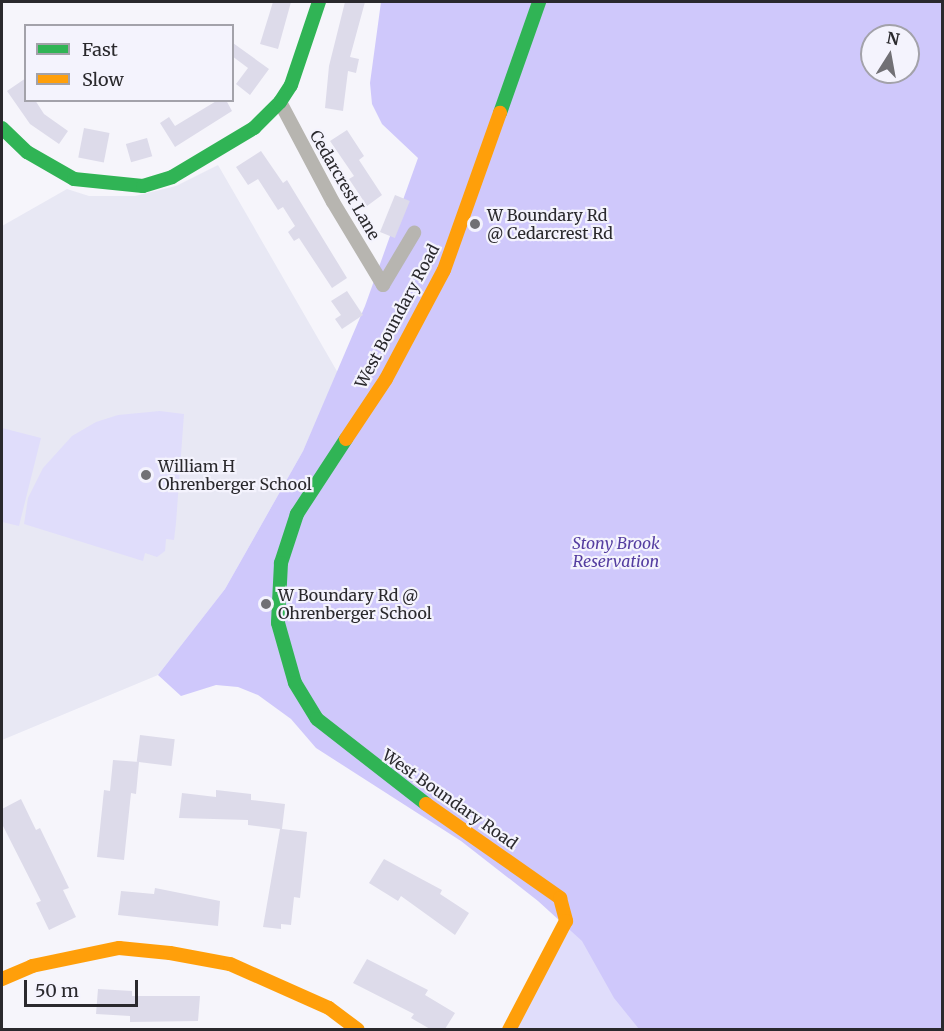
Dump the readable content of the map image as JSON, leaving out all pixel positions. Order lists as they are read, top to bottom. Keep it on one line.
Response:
{"streets":{"street":["Cedarcrest Lane","West Boundary Road"]},"crossings":[["Cedarcrest Lane","West Boundary Road"]],"parks":["Stony Brook Reservation"],"places":["W Boundary Rd @ Cedarcrest Rd","William H Ohrenberger School","W Boundary Rd @ Ohrenberger School"],"legend":["Fast","Slow"],"scale_bar":"50 m","north":"top"}
